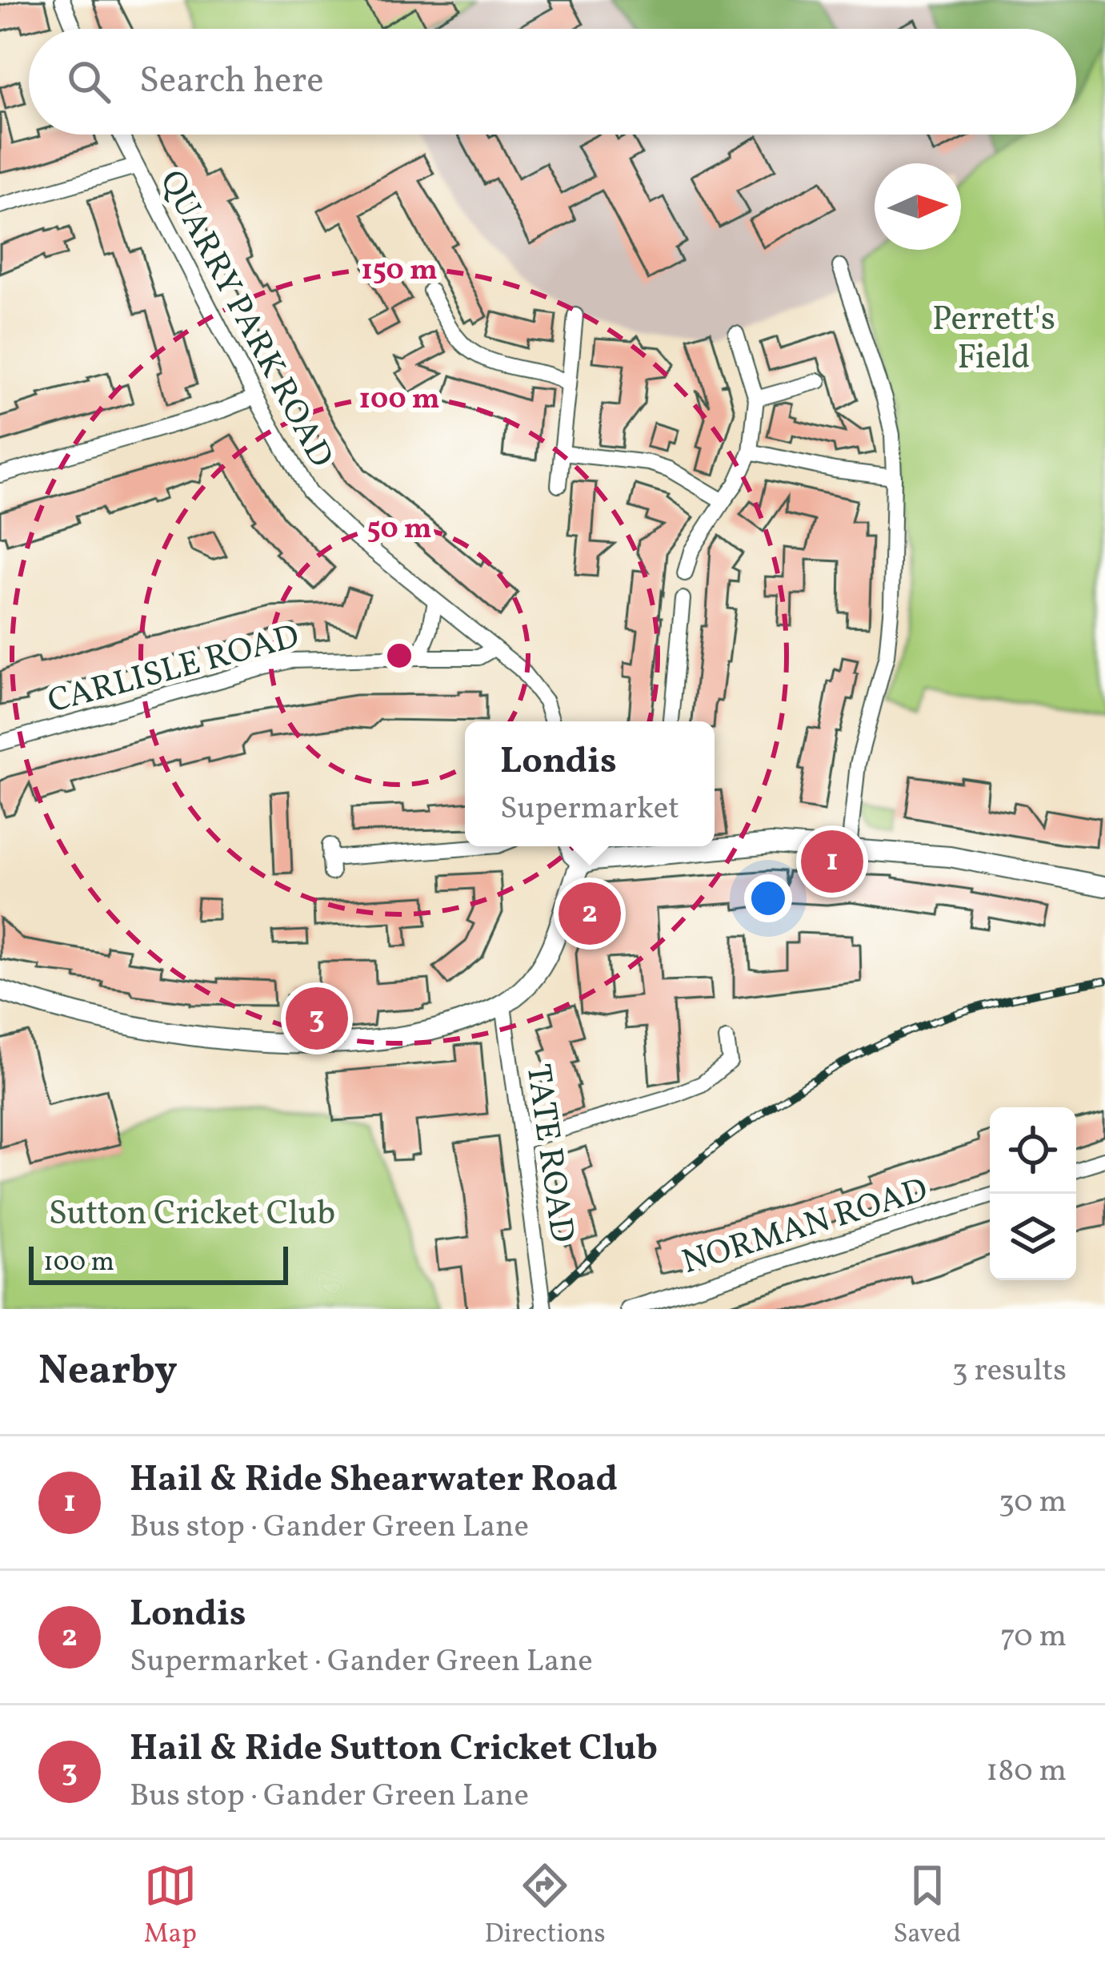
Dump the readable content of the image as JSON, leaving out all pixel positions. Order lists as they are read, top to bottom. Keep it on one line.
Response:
{"streets":{"street":["QUARRY PARK ROAD","CARLISLE ROAD","TATE ROAD","NORMAN ROAD"]},"crossings":[["QUARRY PARK ROAD","CARLISLE ROAD"]],"parks":["Perrett's Field","Sutton Cricket Club"],"scale_bar":"100 m","north":"right","page":{"search":"Search here","popup":["Londis","Supermarket"],"pins":["1","2","3"],"scale":"100 m","heading":["Nearby","3 results"],"list":[{"mark":"1","name":"Hail & Ride Shearwater Road","note":"Bus stop · Gander Green Lane","value":"30 m"},{"mark":"2","name":"Londis","note":"Supermarket · Gander Green Lane","value":"70 m"},{"mark":"3","name":"Hail & Ride Sutton Cricket Club","note":"Bus stop · Gander Green Lane","value":"180 m"}],"nav":["Map","Directions","Saved"]},"rings":["150 m","100 m","50 m"]}
